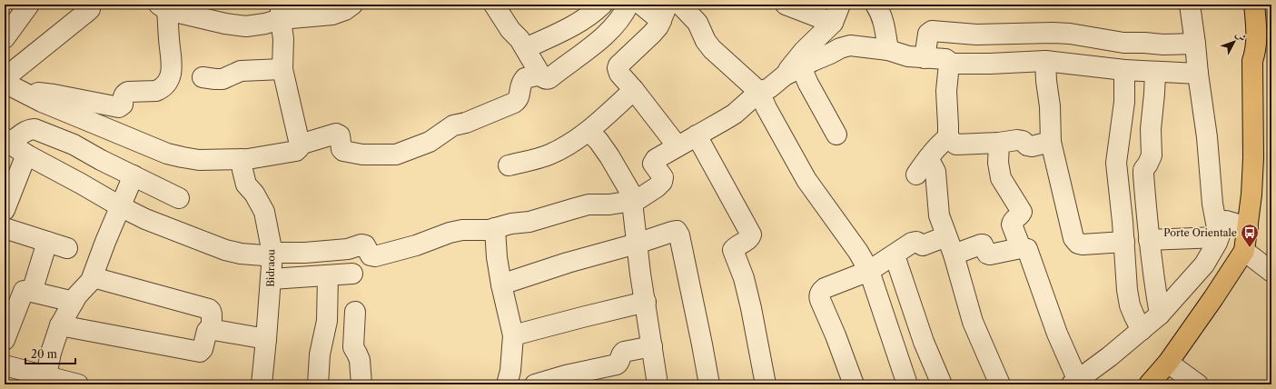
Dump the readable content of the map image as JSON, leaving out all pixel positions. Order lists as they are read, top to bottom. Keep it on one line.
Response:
{"streets":{"street":["Bidraou"]},"places":{"bus stop":["Porte Orientale"]},"scale_bar":"20 m","north":"top right"}
